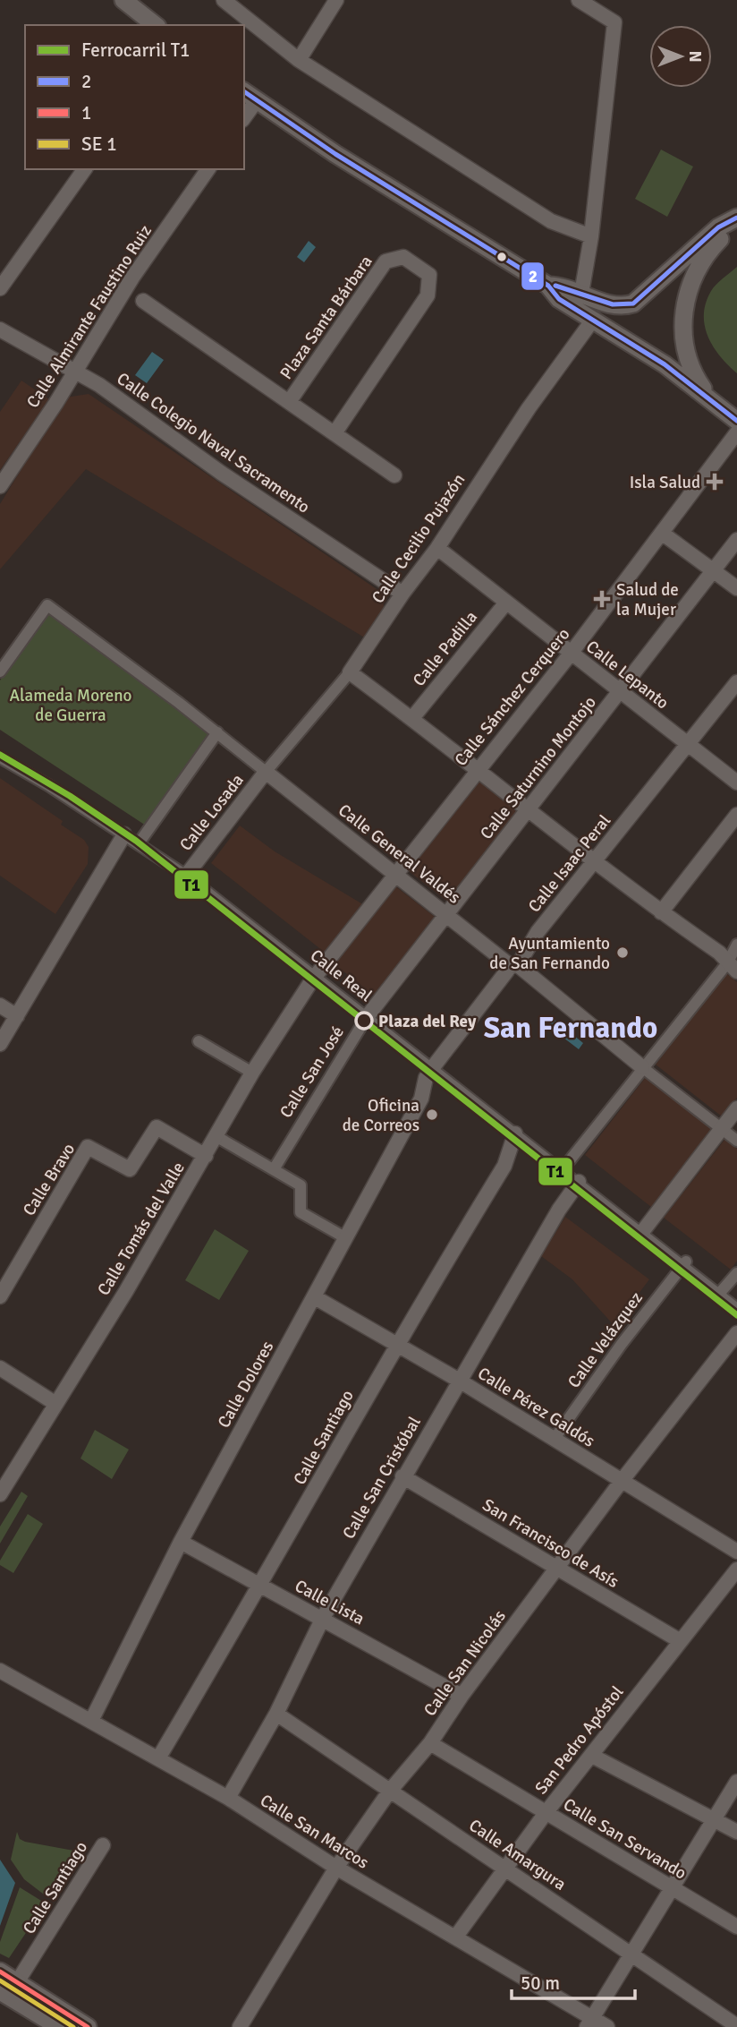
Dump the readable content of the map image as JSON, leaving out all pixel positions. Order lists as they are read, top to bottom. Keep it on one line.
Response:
{"streets":{"street":["Calle Almirante Faustino Ruiz","Plaza Santa Bárbara","Calle Colegio Naval Sacramento","Calle Cecilio Pujazón","Calle Padilla","Calle Lepanto","Calle Sánchez Cerquero","Calle Saturnino Montojo","Calle Losada","Calle General Valdés","Calle Isaac Peral","Calle Real","Calle San José","Calle Bravo","Calle Tomás del Valle","Calle Velázquez","Calle Dolores","Calle Pérez Galdós","Calle Santiago","Calle San Cristóbal","San Francisco de Asís","Calle Lista","Calle San Nicolás","San Pedro Apóstol","Calle San Marcos","Calle San Servando","Calle Amargura"]},"crossings":[["Calle Almirante Faustino Ruiz","Calle Colegio Naval Sacramento"],["Calle Colegio Naval Sacramento","Calle Cecilio Pujazón"],["Calle Cecilio Pujazón","Calle Lepanto"],["Calle Cecilio Pujazón","Calle Losada"],["Calle Cecilio Pujazón","Calle General Valdés"],["Calle Padilla","Calle Lepanto"],["Calle Lepanto","Calle Sánchez Cerquero"],["Calle Lepanto","Calle Saturnino Montojo"],["Calle Lepanto","Calle Isaac Peral"],["Calle Sánchez Cerquero","Calle General Valdés"],["Calle Sánchez Cerquero","Calle Real"],["Calle Sánchez Cerquero","Calle Tomás del Valle"],["Calle Saturnino Montojo","Calle General Valdés"],["Calle Saturnino Montojo","Calle Real"],["Calle Saturnino Montojo","Calle San José"],["Calle Losada","Calle General Valdés"],["Calle Losada","Calle Real"],["Calle General Valdés","Calle Isaac Peral"],["Calle Isaac Peral","Calle Real"],["Calle Isaac Peral","Calle Dolores"],["Calle Real","Calle San José"],["Calle Real","Calle Tomás del Valle"],["Calle Real","Calle Velázquez"],["Calle Real","Calle Dolores"],["Calle Real","Calle Santiago"],["Calle Real","Calle San Cristóbal"],["Calle Bravo","Calle Tomás del Valle"],["Calle Velázquez","Calle Pérez Galdós"],["Calle Dolores","Calle Pérez Galdós"],["Calle Dolores","Calle Lista"],["Calle Dolores","Calle San Marcos"],["Calle Pérez Galdós","Calle Santiago"],["Calle Pérez Galdós","Calle San Cristóbal"],["Calle Pérez Galdós","Calle San Nicolás"],["Calle Santiago","Calle Lista"],["Calle Santiago","Calle San Marcos"],["Calle San Cristóbal","San Francisco de Asís"],["Calle San Cristóbal","Calle Lista"],["Calle San Cristóbal","Calle San Marcos"],["Calle San Cristóbal","Calle Amargura"],["San Francisco de Asís","Calle San Nicolás"],["San Francisco de Asís","San Pedro Apóstol"],["Calle Lista","Calle San Nicolás"],["Calle San Nicolás","Calle San Marcos"],["Calle San Nicolás","Calle San Servando"],["Calle San Nicolás","Calle Amargura"],["San Pedro Apóstol","Calle San Marcos"],["San Pedro Apóstol","Calle San Servando"],["San Pedro Apóstol","Calle Amargura"]],"districts":["San Fernando"],"parks":["Alameda Moreno de Guerra"],"places":{"health":["Isla Salud","Salud de la Mujer"],"other":["Ayuntamiento de San Fernando","Plaza del Rey","Oficina de Correos"]},"lines":["transit line 2","rail line T1","transit line 1"],"legend":["Ferrocarril T1","2","1","SE 1"],"scale_bar":"50 m","north":"right"}
